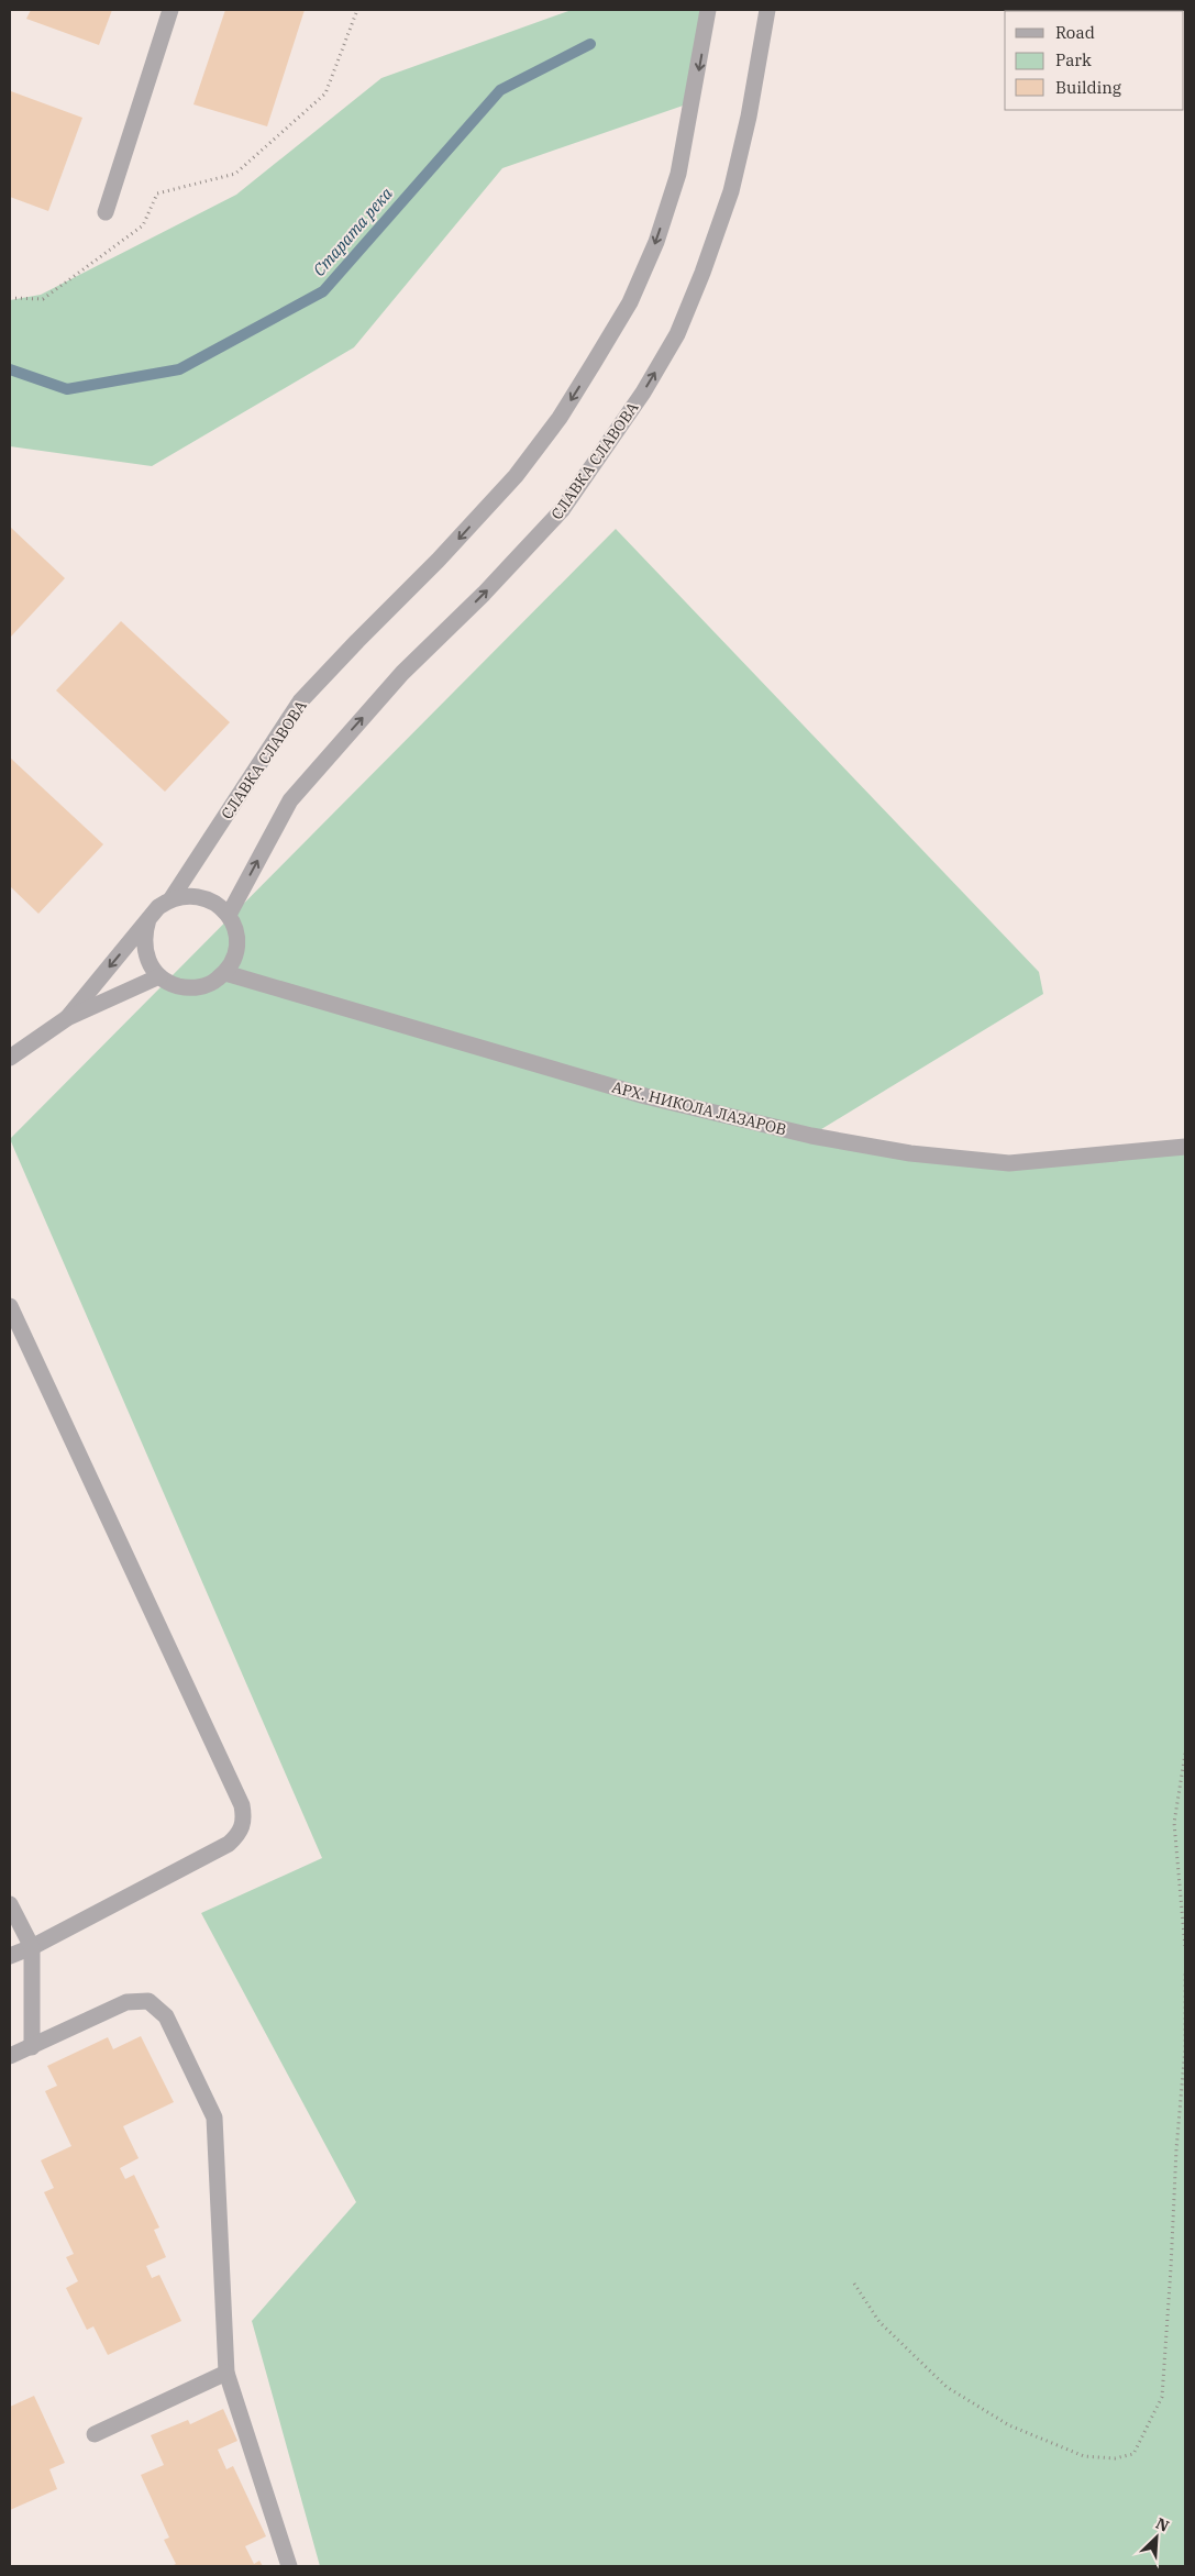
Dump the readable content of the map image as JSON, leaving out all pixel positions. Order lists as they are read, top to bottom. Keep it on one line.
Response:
{"streets":{"street":["СЛАВКА СЛАВОВА","АРХ. НИКОЛА ЛАЗАРОВ"]},"crossings":[["СЛАВКА СЛАВОВА","АРХ. НИКОЛА ЛАЗАРОВ"]],"water":["Старата река"],"legend":["Road","Park","Building"],"north":"top right"}
